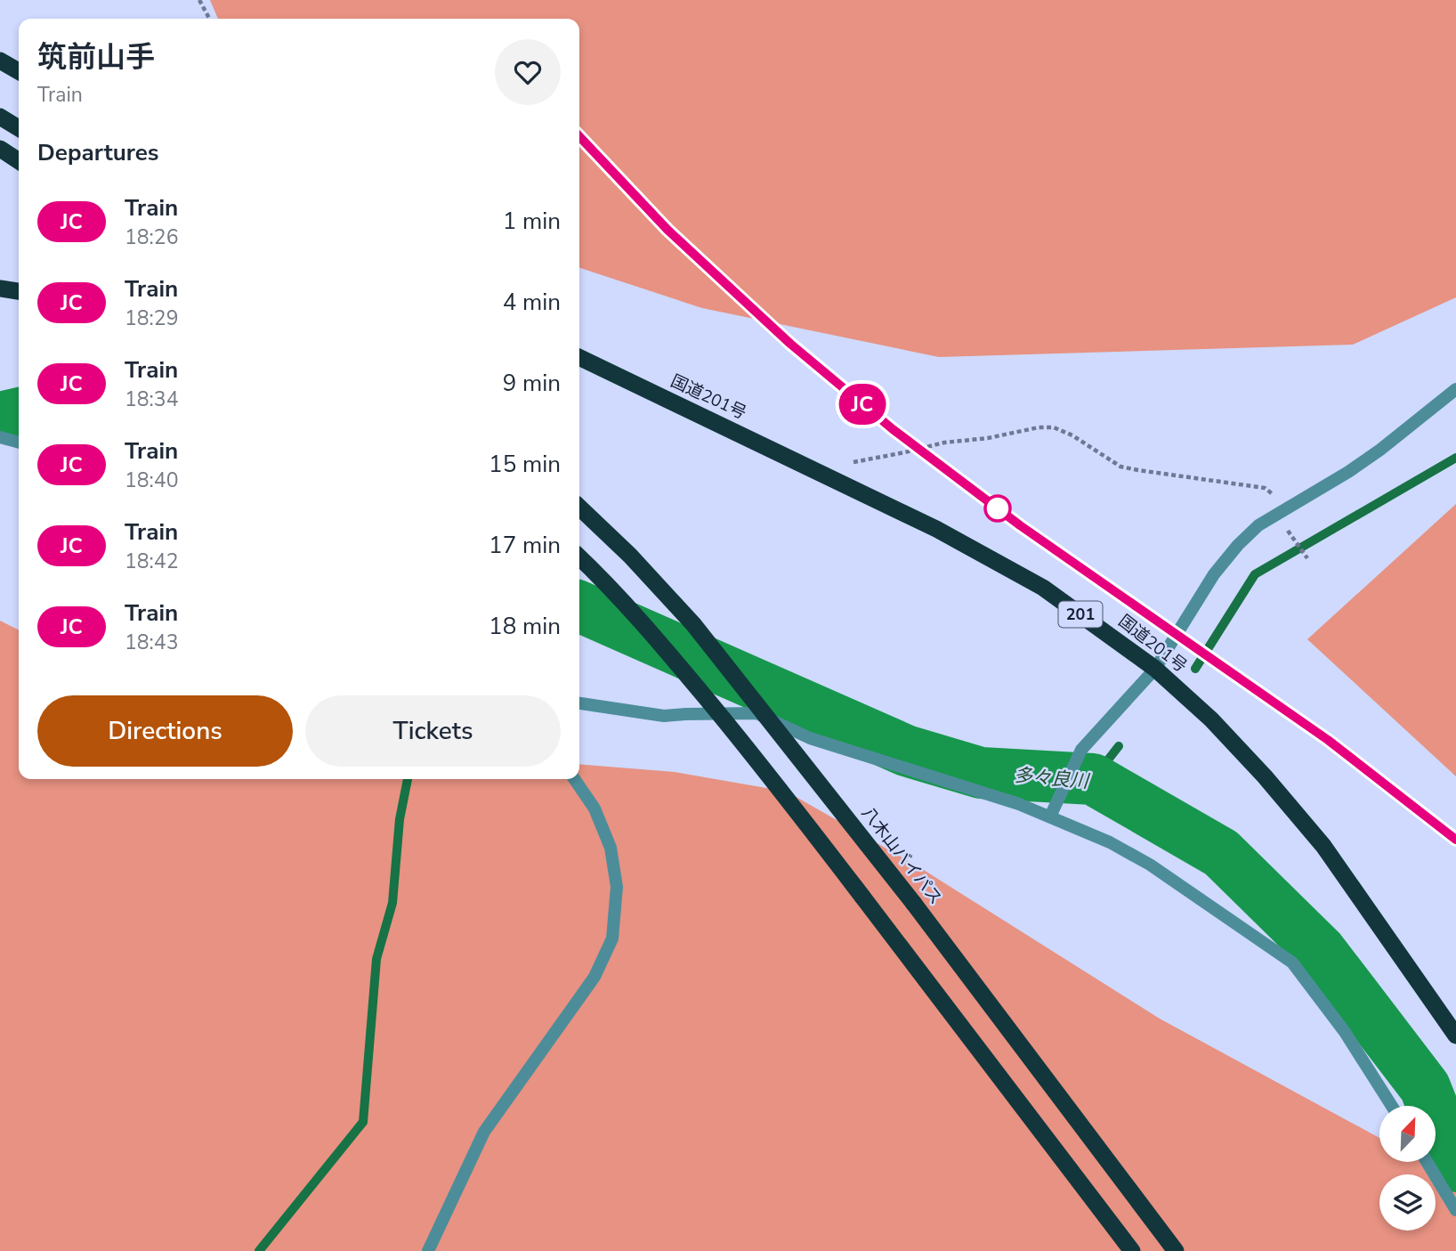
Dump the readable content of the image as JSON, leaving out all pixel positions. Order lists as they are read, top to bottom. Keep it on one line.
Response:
{"streets":{"highway":["国道201号","201","八木山バイパス"]},"water":["多々良川"],"north":"top right","page":{"on_map":"JC","heading":[["筑前山手","Train"],"Departures"],"list":[{"mark":"JC","name":"Train","note":"18:26","value":"1 min"},{"mark":"JC","name":"Train","note":"18:29","value":"4 min"},{"mark":"JC","name":"Train","note":"18:34","value":"9 min"},{"mark":"JC","name":"Train","note":"18:40","value":"15 min"},{"mark":"JC","name":"Train","note":"18:42","value":"17 min"},{"mark":"JC","name":"Train","note":"18:43","value":"18 min"}],"buttons":["Directions","Tickets"]}}
